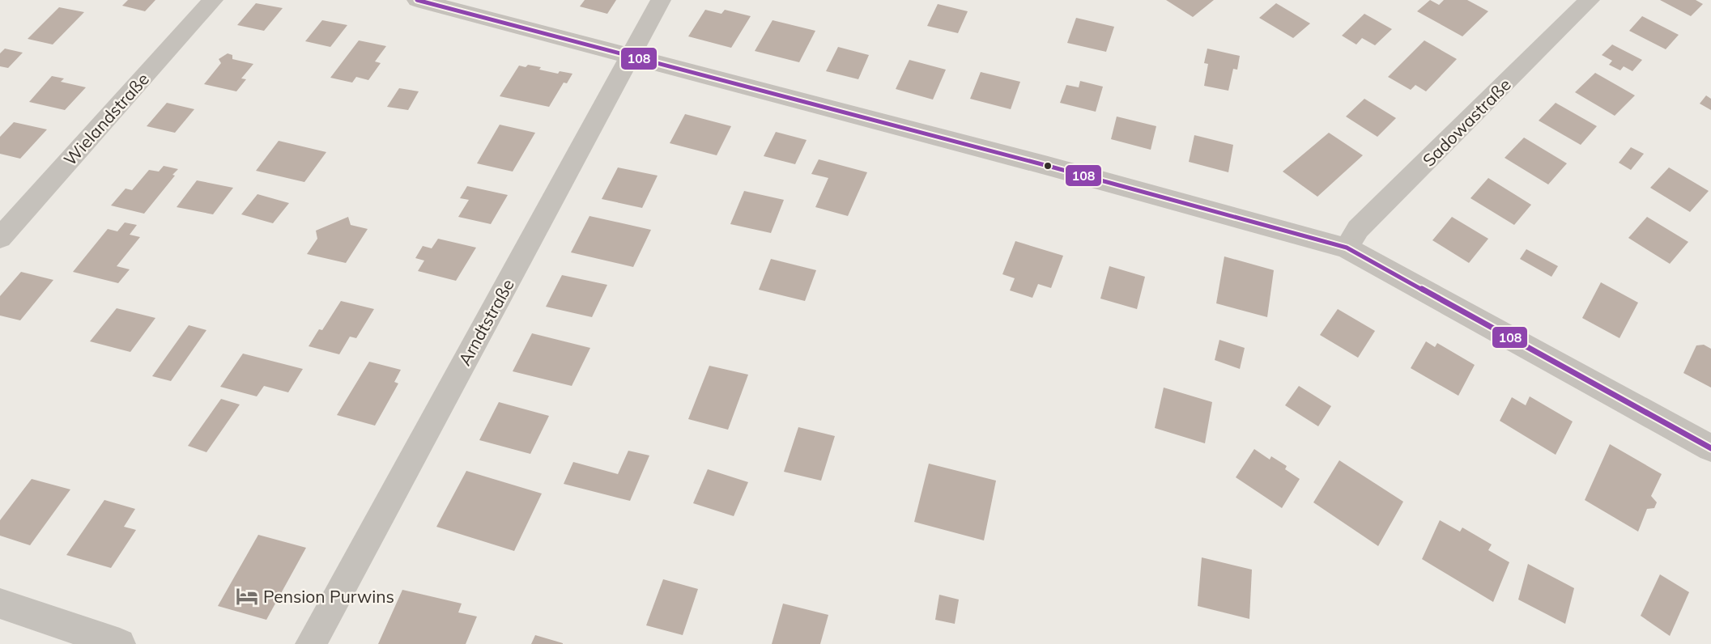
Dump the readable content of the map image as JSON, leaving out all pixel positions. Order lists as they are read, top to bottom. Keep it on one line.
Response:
{"streets":{"street":["Wielandstraße","Sadowastraße","Arndtstraße"]},"places":{"hotel":["Pension Purwins"]},"lines":["transit line 108"]}
